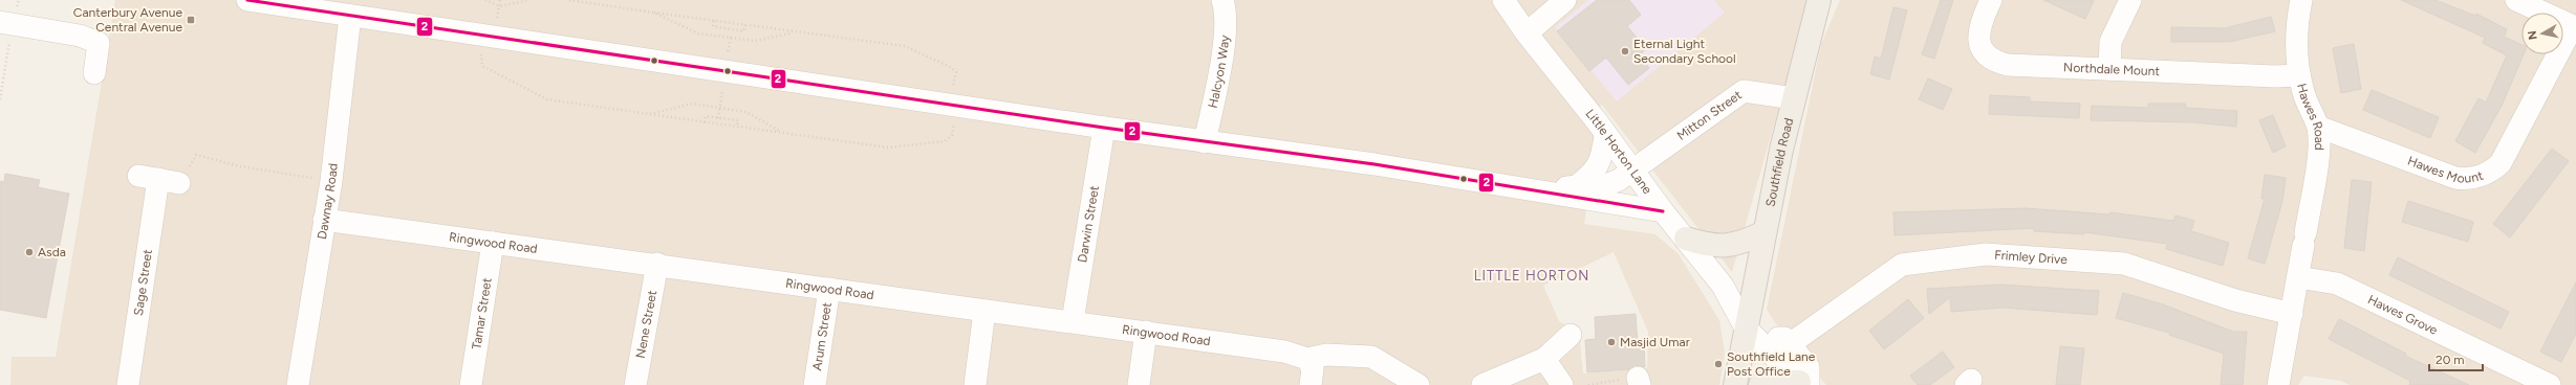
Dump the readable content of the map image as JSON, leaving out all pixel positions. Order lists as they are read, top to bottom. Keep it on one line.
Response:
{"streets":{"main road":["Southfield Road"],"street":["Northdale Mount","Halcyon Way","Mitton Street","Hawes Road","Little Horton Lane","Hawes Mount","Dawnay Road","Darwin Street","Ringwood Road","Frimley Drive","Sage Street","Tamar Street","Hawes Grove","Nene Street","Arum Street"]},"crossings":[["Northdale Mount","Hawes Road"],["Mitton Street","Little Horton Lane"],["Mitton Street","Southfield Road"],["Hawes Road","Hawes Mount"],["Hawes Road","Frimley Drive"],["Hawes Road","Hawes Grove"],["Little Horton Lane","Southfield Road"],["Dawnay Road","Ringwood Road"],["Darwin Street","Ringwood Road"],["Ringwood Road","Tamar Street"],["Ringwood Road","Nene Street"],["Ringwood Road","Arum Street"]],"districts":["LITTLE HORTON"],"places":{"transit":["Canterbury Avenue Central Avenue"],"other":["Eternal Light Secondary School","Asda","Masjid Umar","Southfield Lane Post Office"]},"lines":["transit line 2"],"scale_bar":"20 m","north":"left"}
